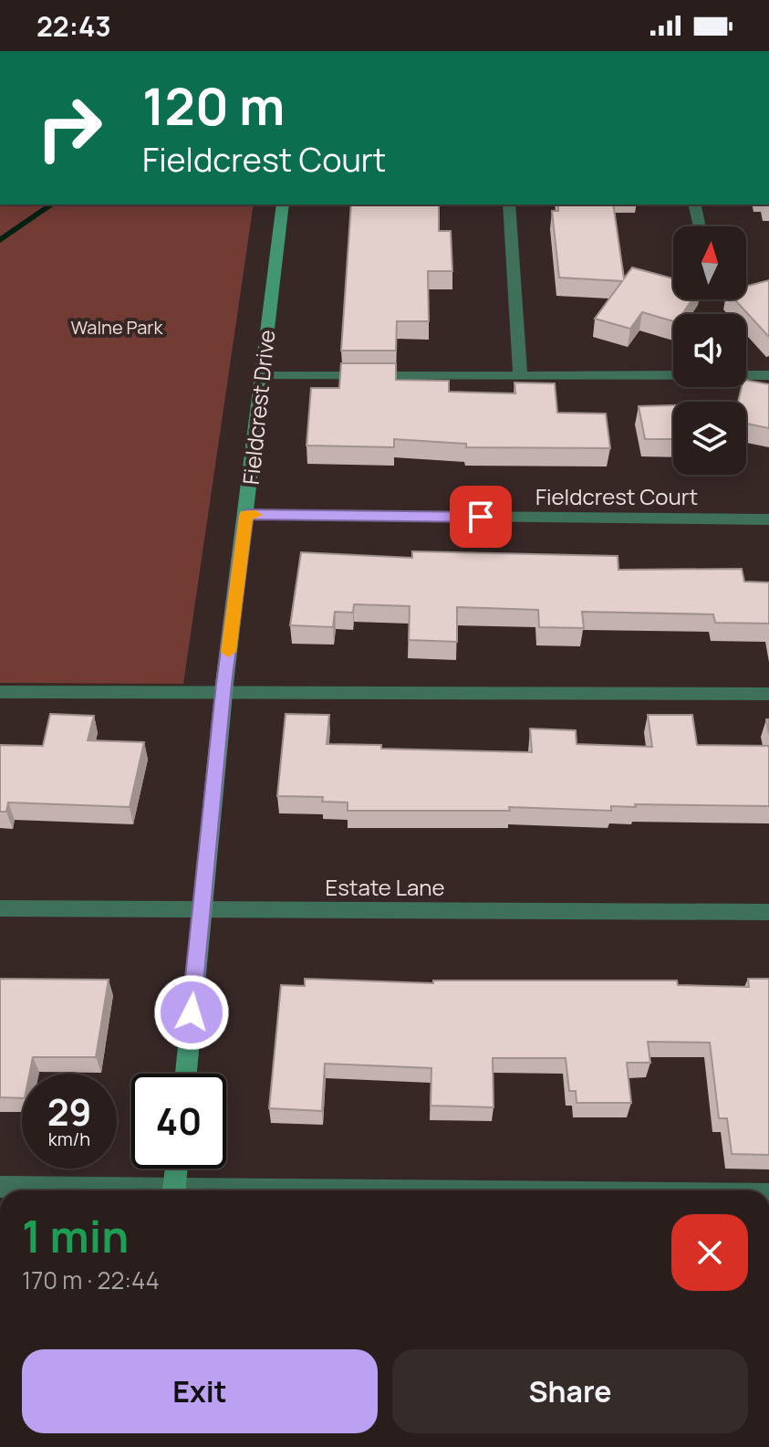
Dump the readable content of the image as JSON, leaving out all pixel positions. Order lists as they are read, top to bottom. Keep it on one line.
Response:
{"streets":{"street":["Fieldcrest Drive","Fieldcrest Court","Estate Lane"]},"crossings":[["Fieldcrest Drive","Fieldcrest Court"],["Fieldcrest Drive","Estate Lane"]],"parks":["Walne Park"],"north":"top","page":{"status":"22:43","turn":["120 m","Fieldcrest Court"],"speed":"29 km/h","limit":"40","heading":["1 min","170 m · 22:44"],"buttons":["Exit","Share"]}}
